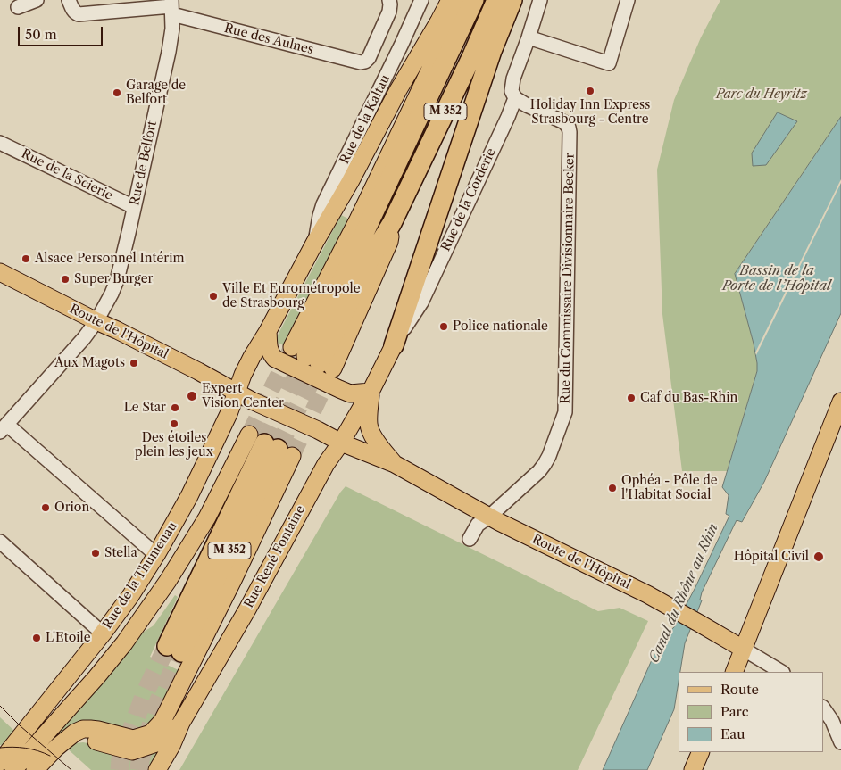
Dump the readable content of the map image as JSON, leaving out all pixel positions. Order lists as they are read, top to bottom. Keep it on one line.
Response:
{"streets":{"highway":["M 352"],"main road":["Rue de la Corderie","Route de l'Hôpital","Rue René Fontaine","Rue de la Thumenau"],"street":["Rue des Aulnes","Rue de la Kaltau","Rue de Belfort","Rue de la Scierie","Rue du Commissaire Divisionnaire Becker"]},"crossings":[["Rue des Aulnes","Rue de Belfort"],["Rue de la Kaltau","Rue de la Thumenau"],["Rue de Belfort","Rue de la Scierie"],["Rue de Belfort","Route de l'Hôpital"],["Rue de la Corderie","Rue du Commissaire Divisionnaire Becker"],["Rue de la Corderie","Rue René Fontaine"],["Rue du Commissaire Divisionnaire Becker","Route de l'Hôpital"],["Route de l'Hôpital","Rue René Fontaine"],["Route de l'Hôpital","Rue de la Thumenau"]],"water":["Bassin de la Porte de l’Hôpital","Canal du Rhône au Rhin"],"parks":["Parc du Heyritz"],"places":["Holiday Inn Express Strasbourg - Centre","Garage de Belfort","Alsace Personnel Intérim","Super Burger","Ville Et Eurométropole de Strasbourg","Police nationale","Aux Magots","Expert Vision Center","Caf du Bas-Rhin","Le Star","Des étoiles plein les jeux","Ophéa - Pôle de l'Habitat Social","Orion","Stella","Hôpital Civil","L'Etoile"],"legend":["Route","Parc","Eau"],"scale_bar":"50 m"}
